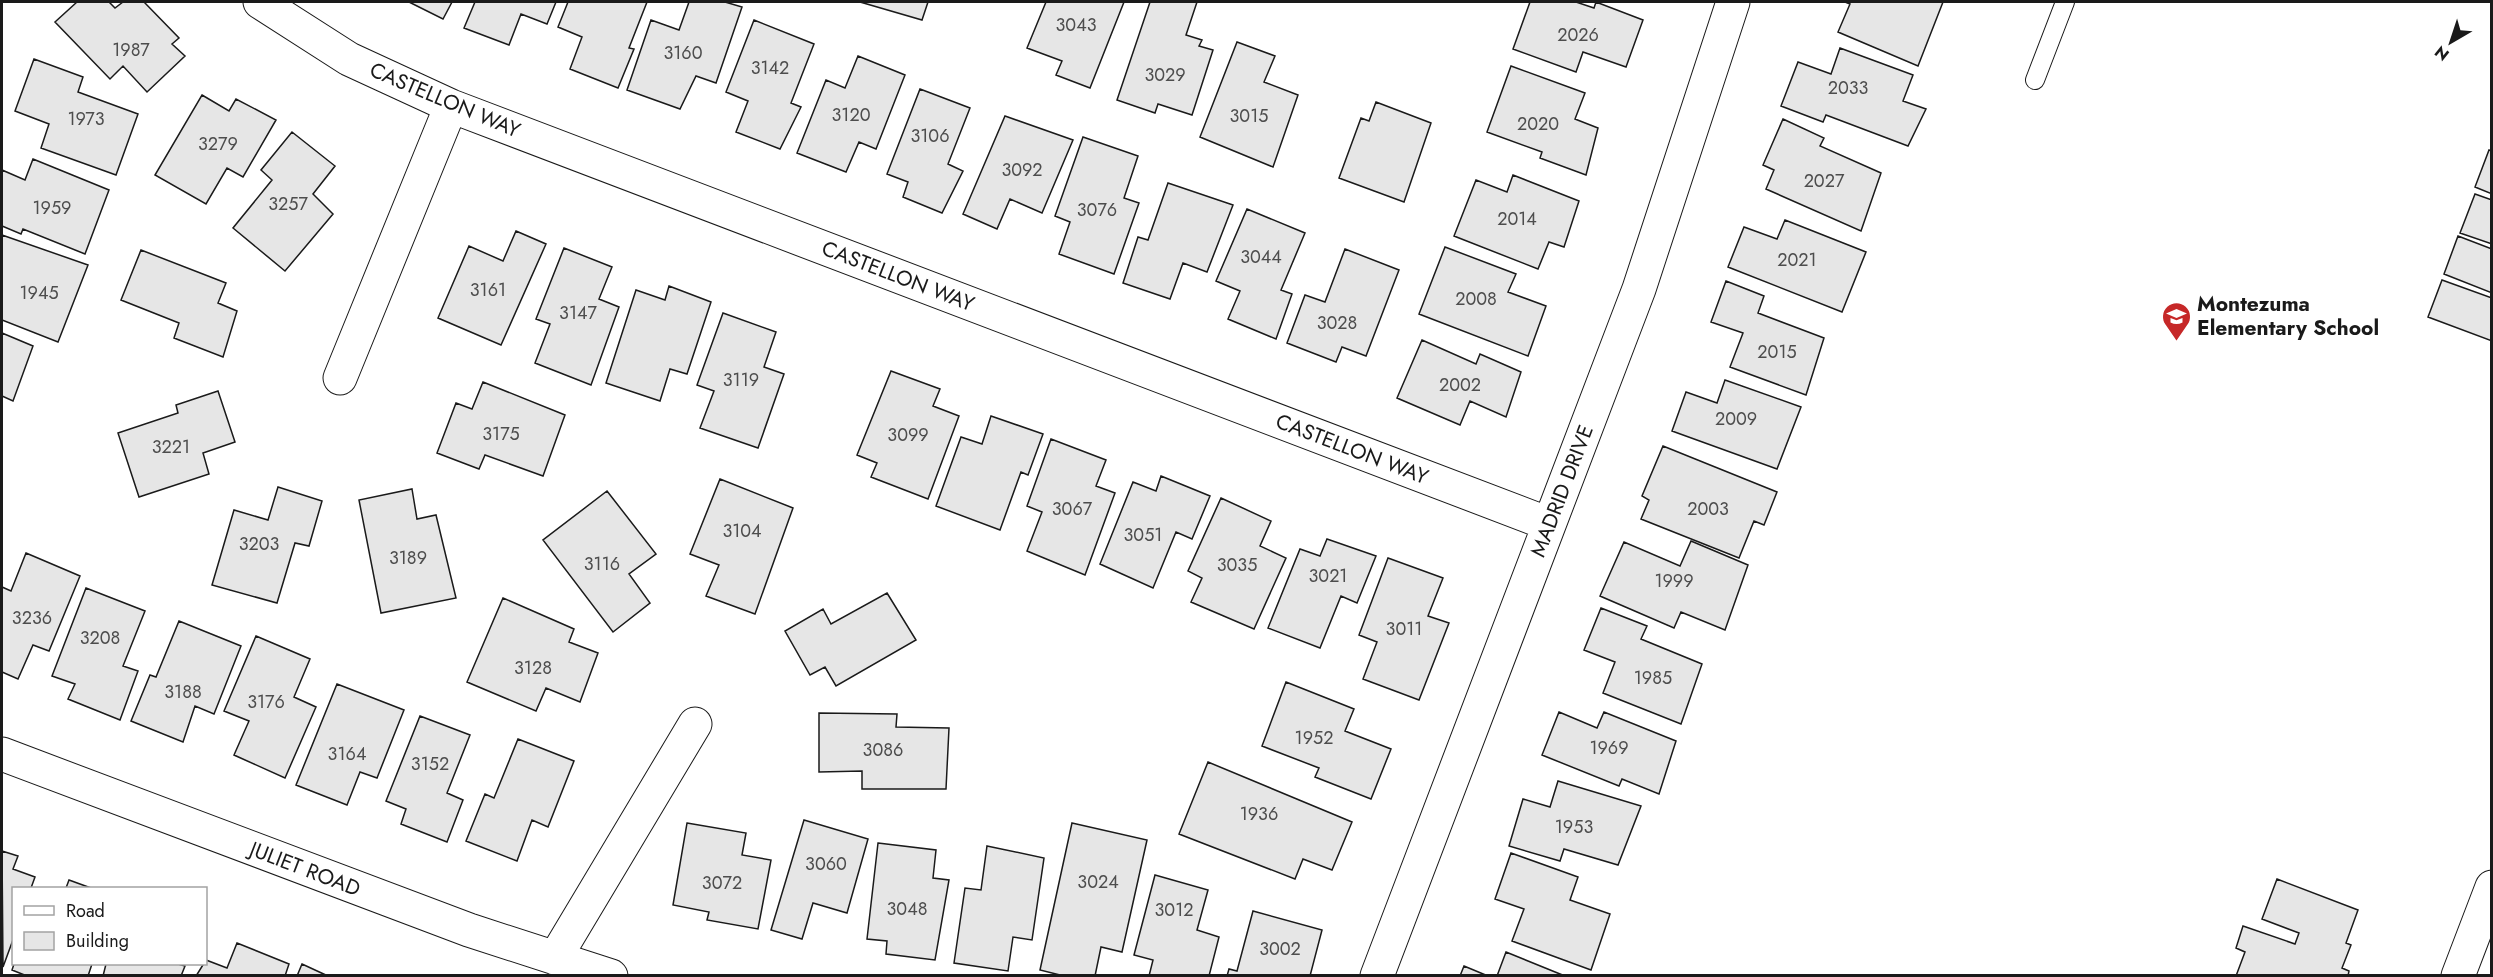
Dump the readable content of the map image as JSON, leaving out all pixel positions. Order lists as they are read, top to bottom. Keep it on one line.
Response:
{"streets":{"street":["CASTELLON WAY","MADRID DRIVE","JULIET ROAD"]},"crossings":[["CASTELLON WAY","MADRID DRIVE"]],"places":{"school or university":["Montezuma Elementary School"]},"house_numbers":["3043","2026","1987","3160","3142","3029","2033","3120","3015","1973","2020","3106","3279","3092","2027","3257","1959","3076","2014","3044","2021","3161","1945","2008","3147","3028","2015","3119","2002","2009","3175","3099","3221","3067","2003","3104","3051","3203","3189","3116","3035","3021","1999","3236","3011","3208","3128","1985","3188","3176","1952","1969","3086","3164","3152","1936","1953","3060","3024","3072","3048","3012","3002"],"legend":["Road","Building"],"north":"bottom left"}
